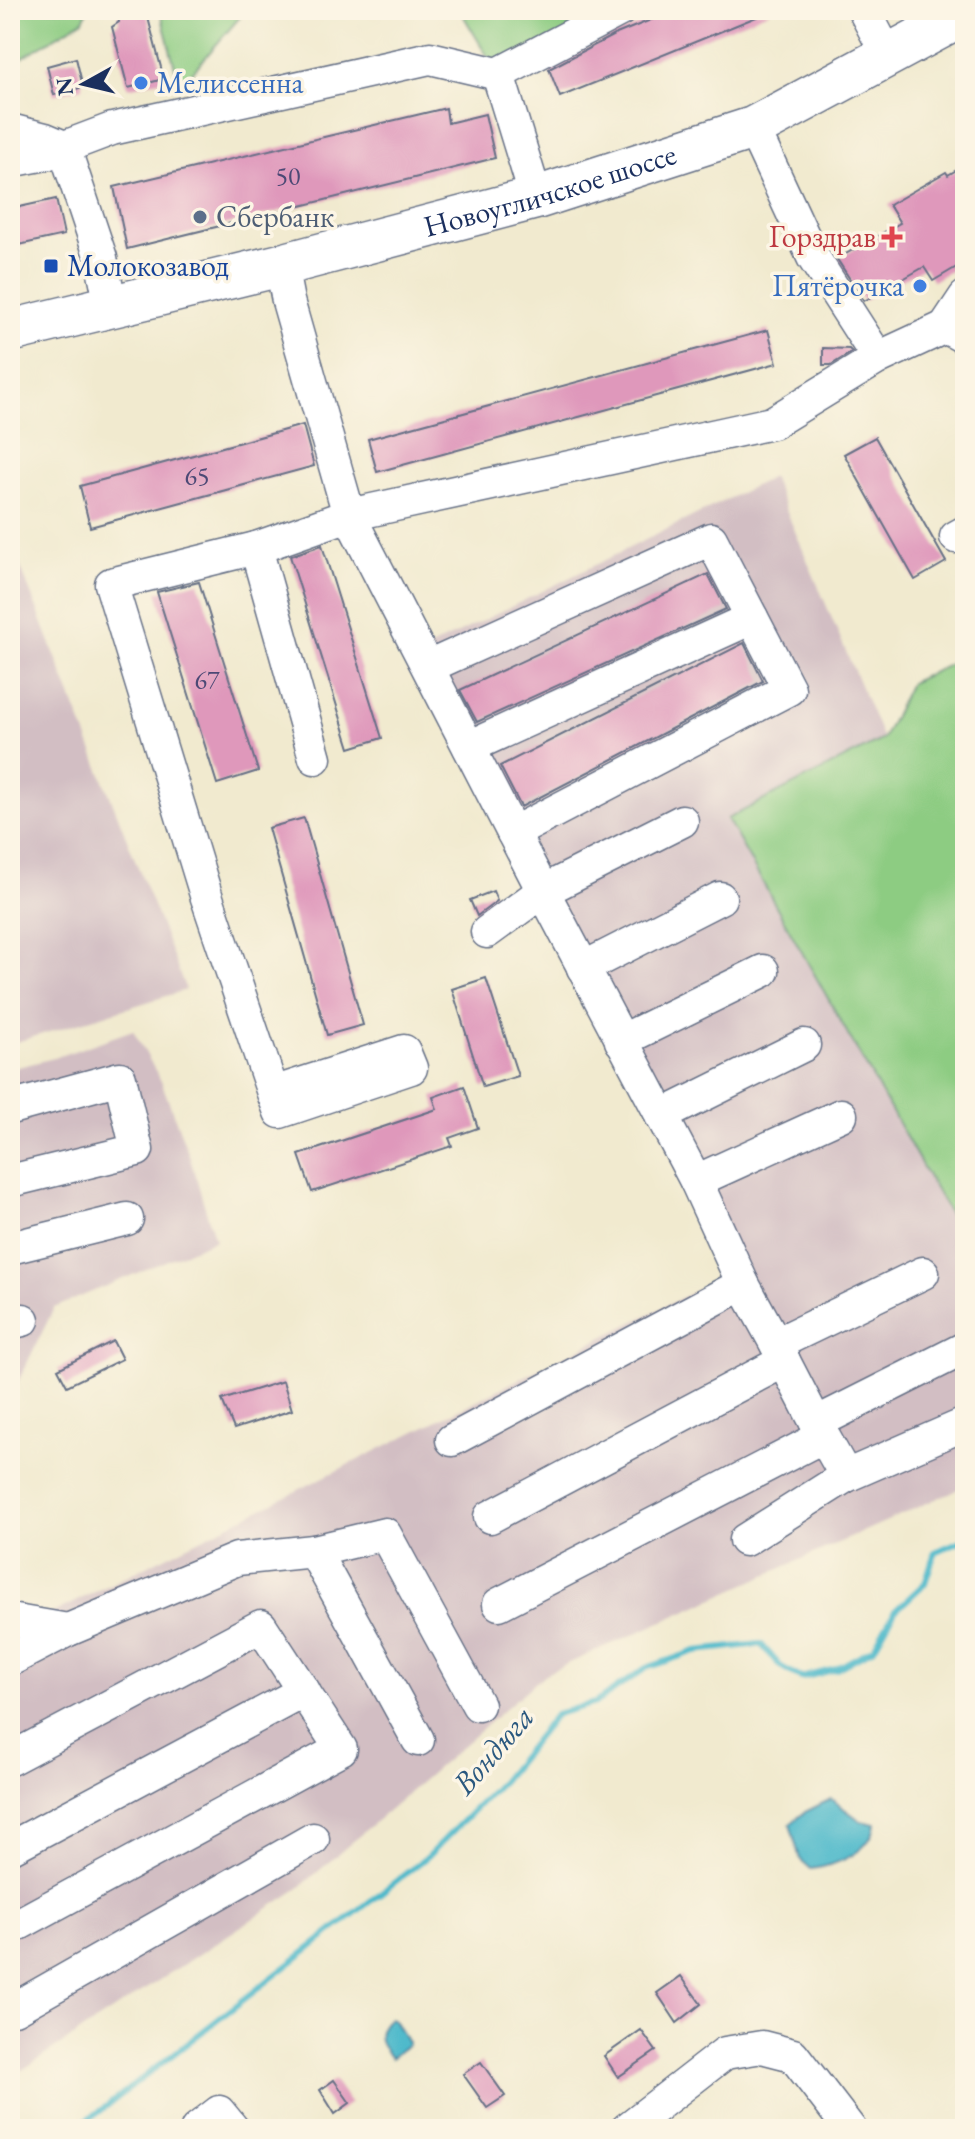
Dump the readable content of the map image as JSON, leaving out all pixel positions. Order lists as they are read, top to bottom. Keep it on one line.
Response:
{"streets":{"main road":["Новоугличское шоссе"]},"water":["Вондюга"],"places":{"other":["Мелиссенна","Сбербанк","Пятёрочка"],"health":["Горздрав"],"transit":["Молокозавод"]},"house_numbers":["50","65","67"],"north":"left"}
